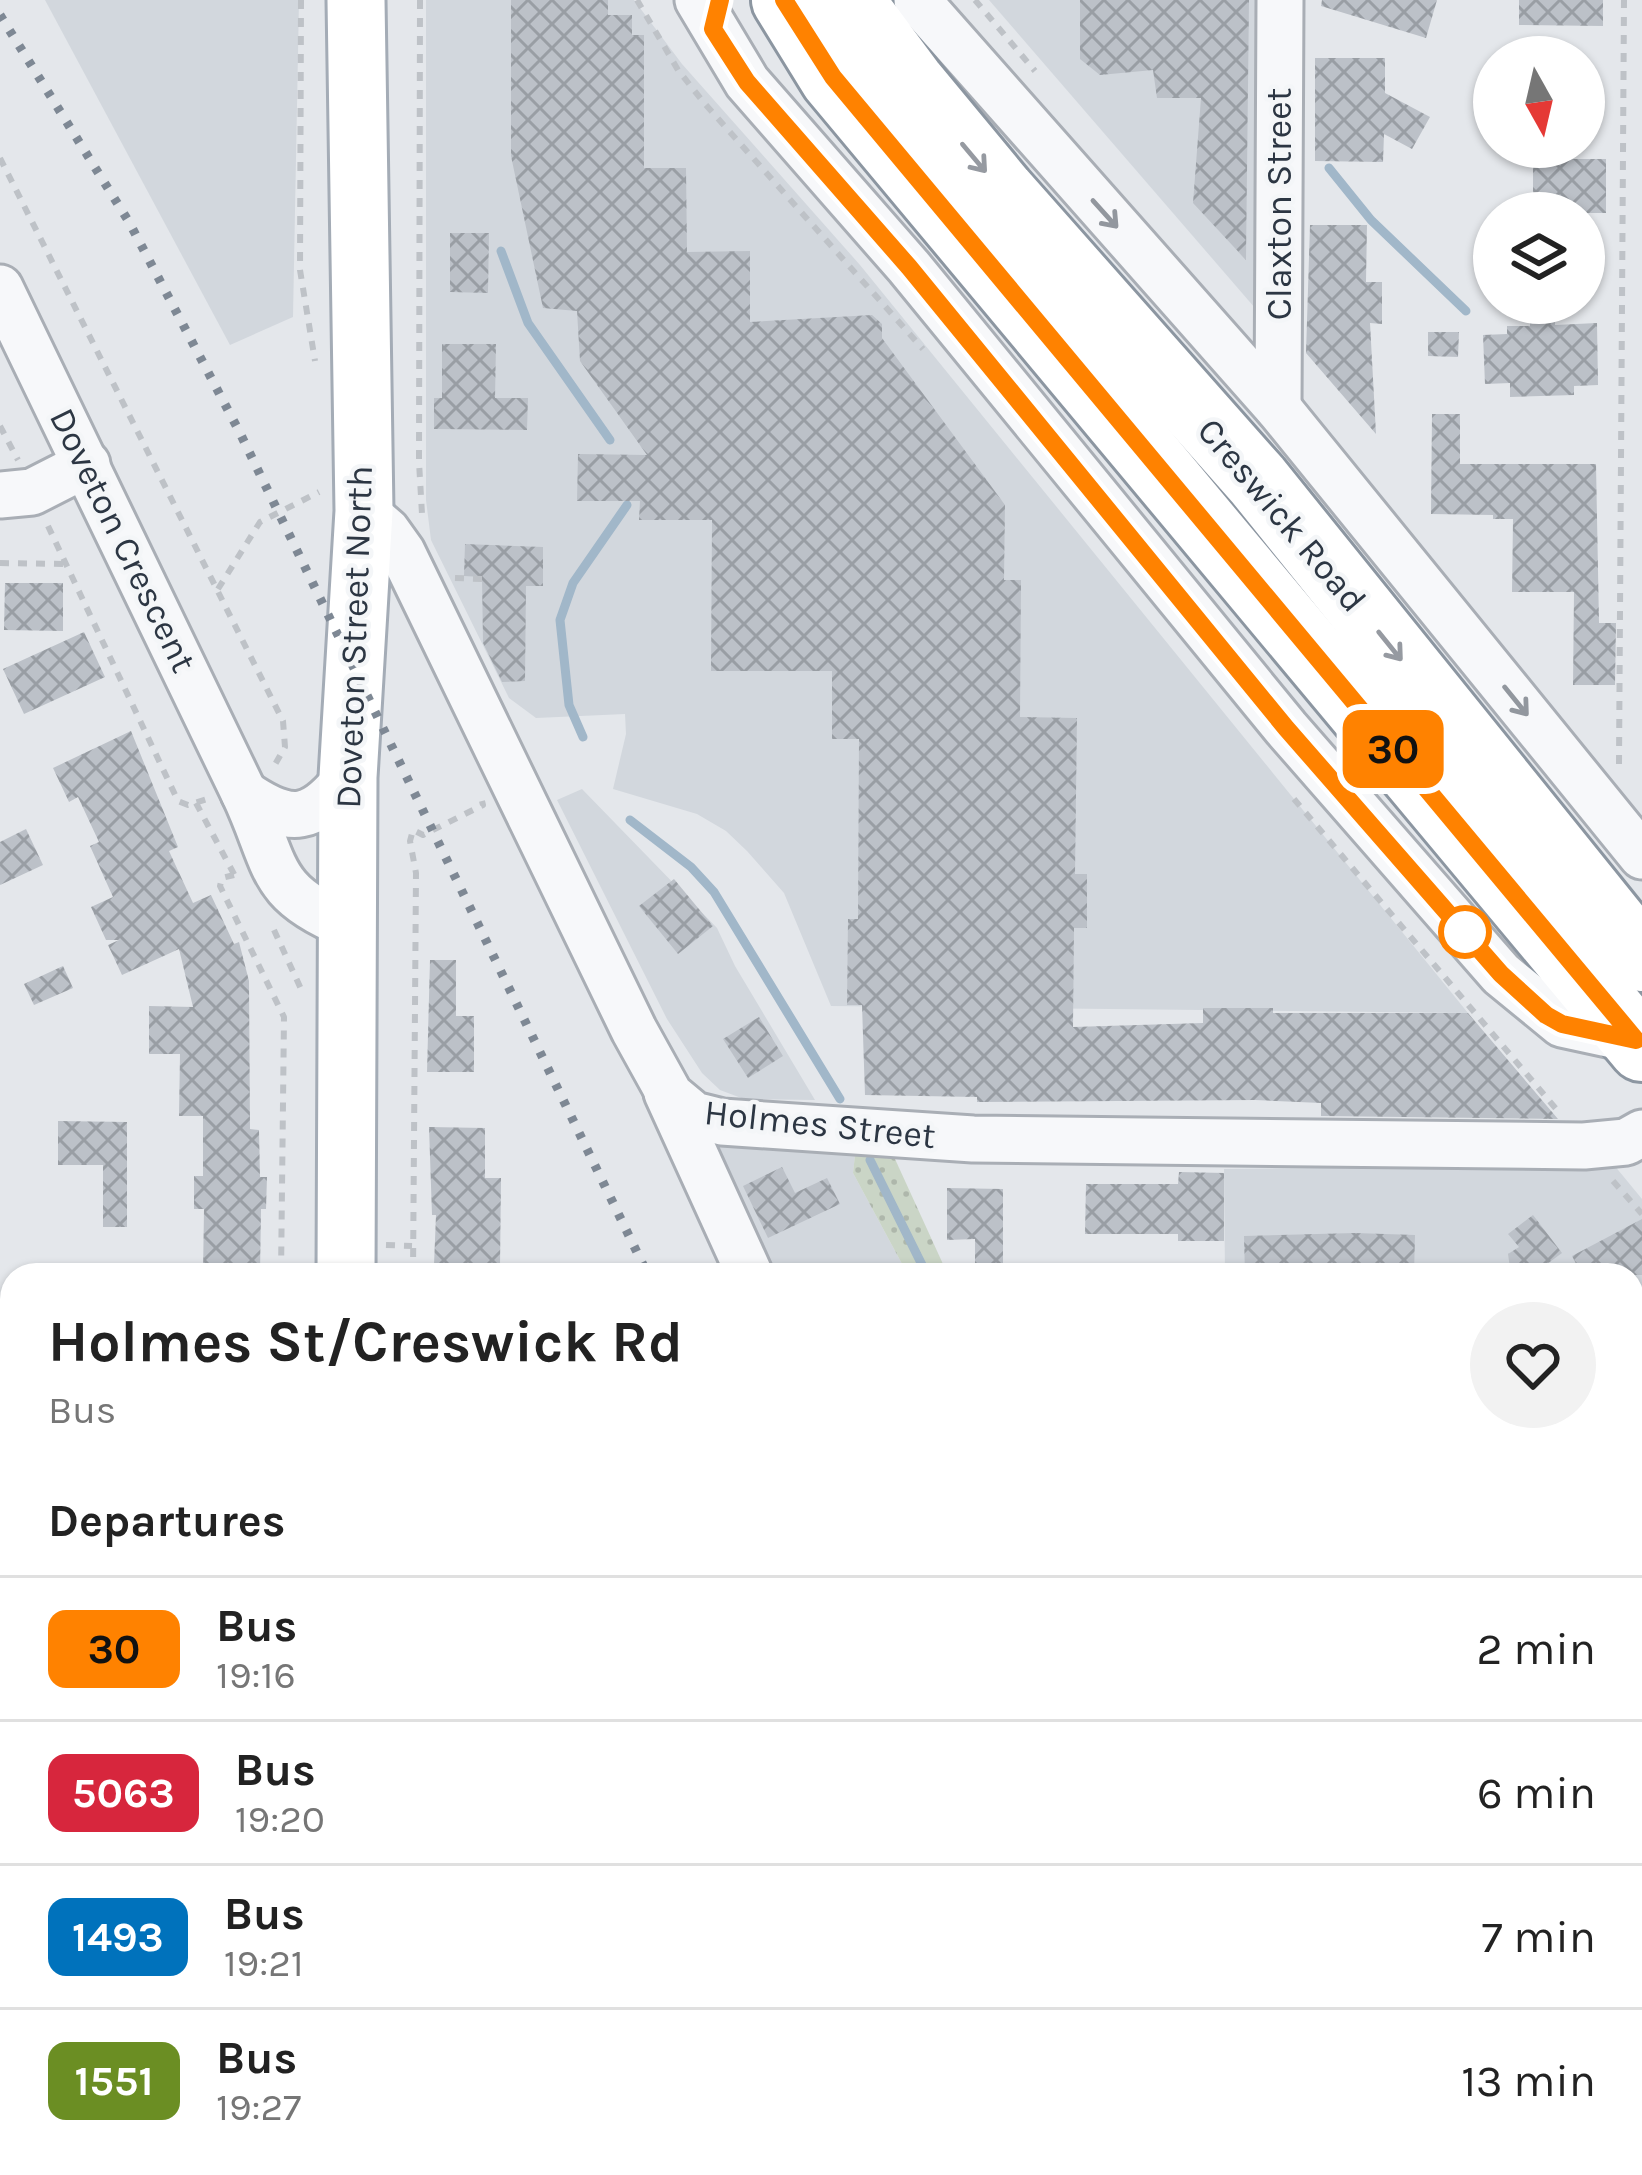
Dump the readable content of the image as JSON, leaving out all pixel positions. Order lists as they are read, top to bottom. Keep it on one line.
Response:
{"streets":{"highway":["Creswick Road"],"main road":["Doveton Street North"],"street":["Claxton Street","Doveton Crescent","Holmes Street"]},"crossings":[["Claxton Street","Creswick Road"],["Creswick Road","Holmes Street"],["Doveton Crescent","Doveton Street North"],["Doveton Street North","Holmes Street"]],"lines":["bus line 30"],"north":"bottom","page":{"on_map":"30","heading":[["Holmes St/Creswick Rd","Bus"],"Departures"],"list":[{"mark":"30","name":"Bus","note":"19:16","value":"2 min"},{"mark":"5063","name":"Bus","note":"19:20","value":"6 min"},{"mark":"1493","name":"Bus","note":"19:21","value":"7 min"},{"mark":"1551","name":"Bus","note":"19:27","value":"13 min"}]}}
